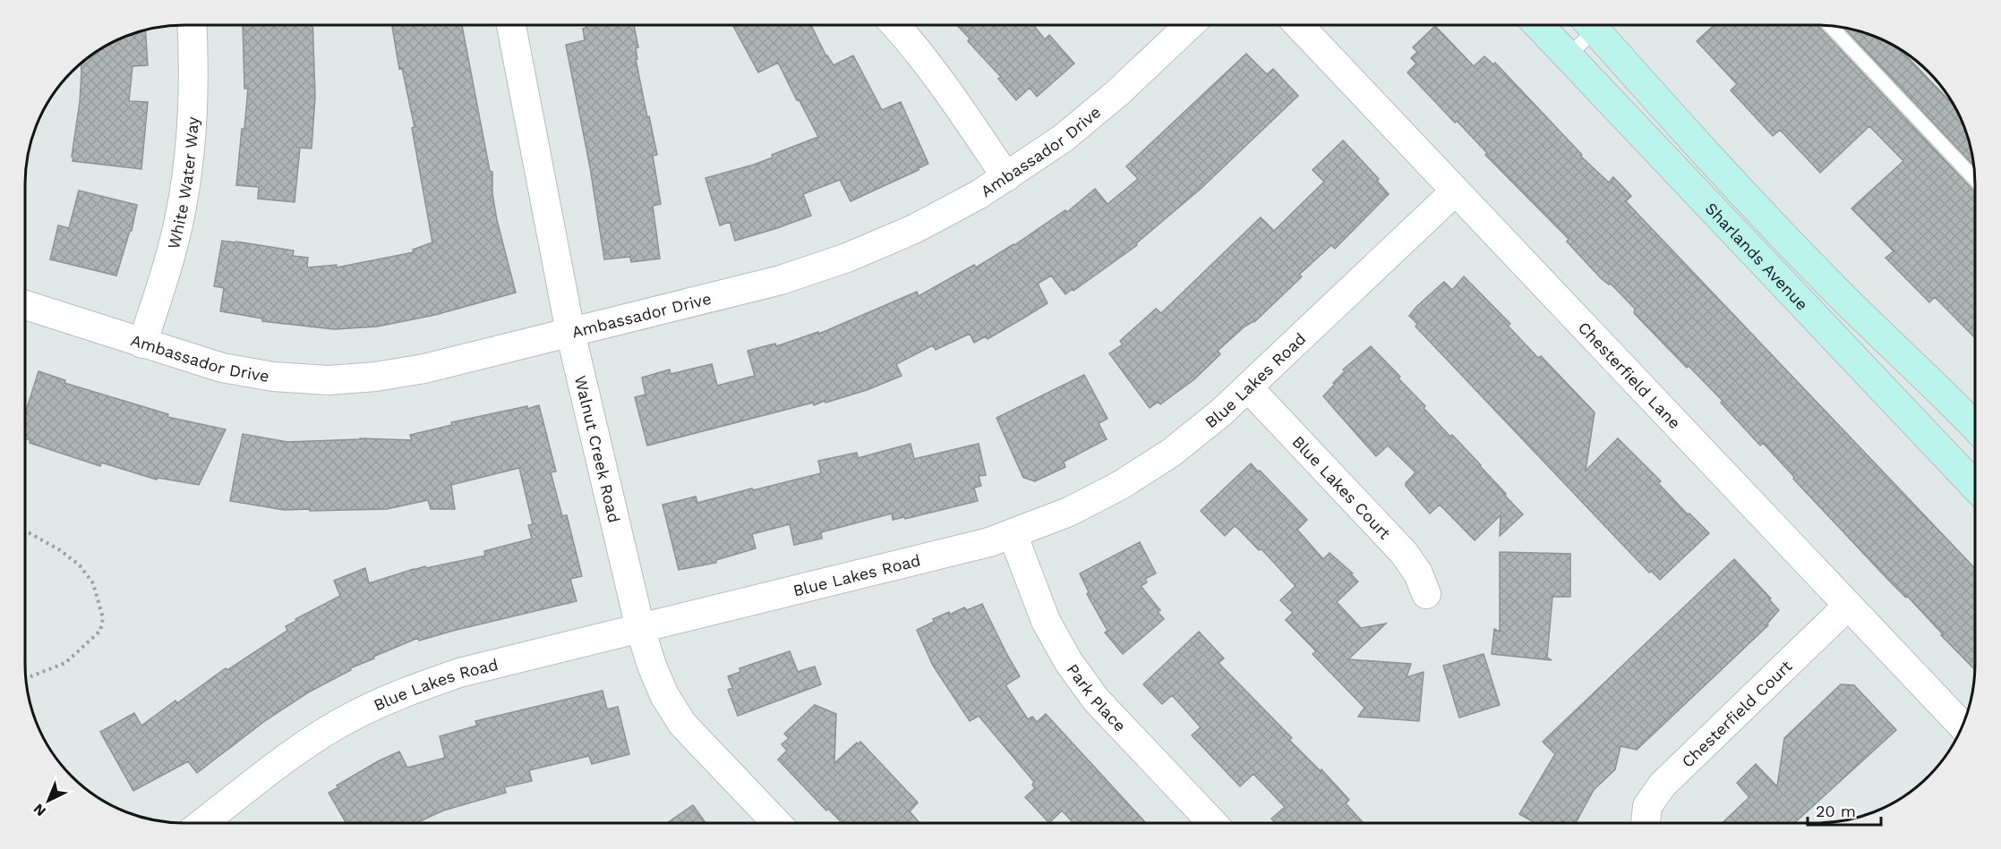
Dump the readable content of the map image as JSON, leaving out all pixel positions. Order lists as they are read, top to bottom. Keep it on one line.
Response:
{"streets":{"main road":["Sharlands Avenue"],"street":["Ambassador Drive","White Water Way","Chesterfield Lane","Blue Lakes Road","Walnut Creek Road","Blue Lakes Court","Park Place","Chesterfield Court"]},"crossings":[["Ambassador Drive","White Water Way"],["Ambassador Drive","Walnut Creek Road"],["Chesterfield Lane","Blue Lakes Road"],["Chesterfield Lane","Chesterfield Court"],["Blue Lakes Road","Walnut Creek Road"],["Blue Lakes Road","Blue Lakes Court"],["Blue Lakes Road","Park Place"]],"scale_bar":"20 m","north":"bottom left"}
